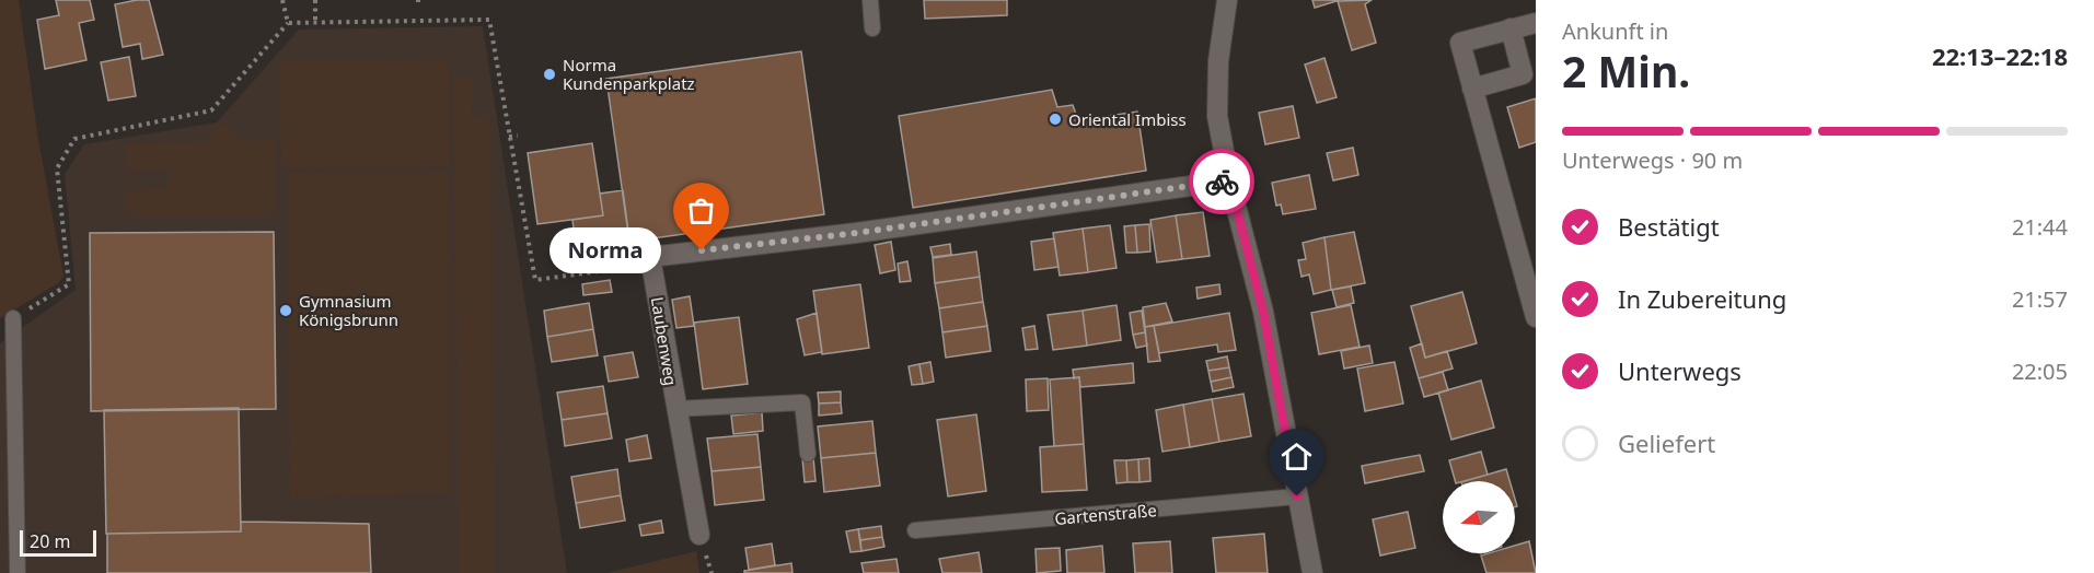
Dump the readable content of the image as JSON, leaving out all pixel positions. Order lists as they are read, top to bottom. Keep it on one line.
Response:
{"streets":{"street":["Laubenweg"],"lane":["Gartenstraße"]},"places":["Norma Kundenparkplatz","Oriental Imbiss","Norma","Gymnasium Königsbrunn"],"scale_bar":"20 m","north":"left","page":{"heading":["2 Min.","Ankunft in","22:13–22:18"],"bar":"Unterwegs · 90 m","list":[["Bestätigt","21:44"],["In Zubereitung","21:57"],["Unterwegs","22:05"],"Geliefert"],"bubble":"Norma","scale":"20 m"}}
